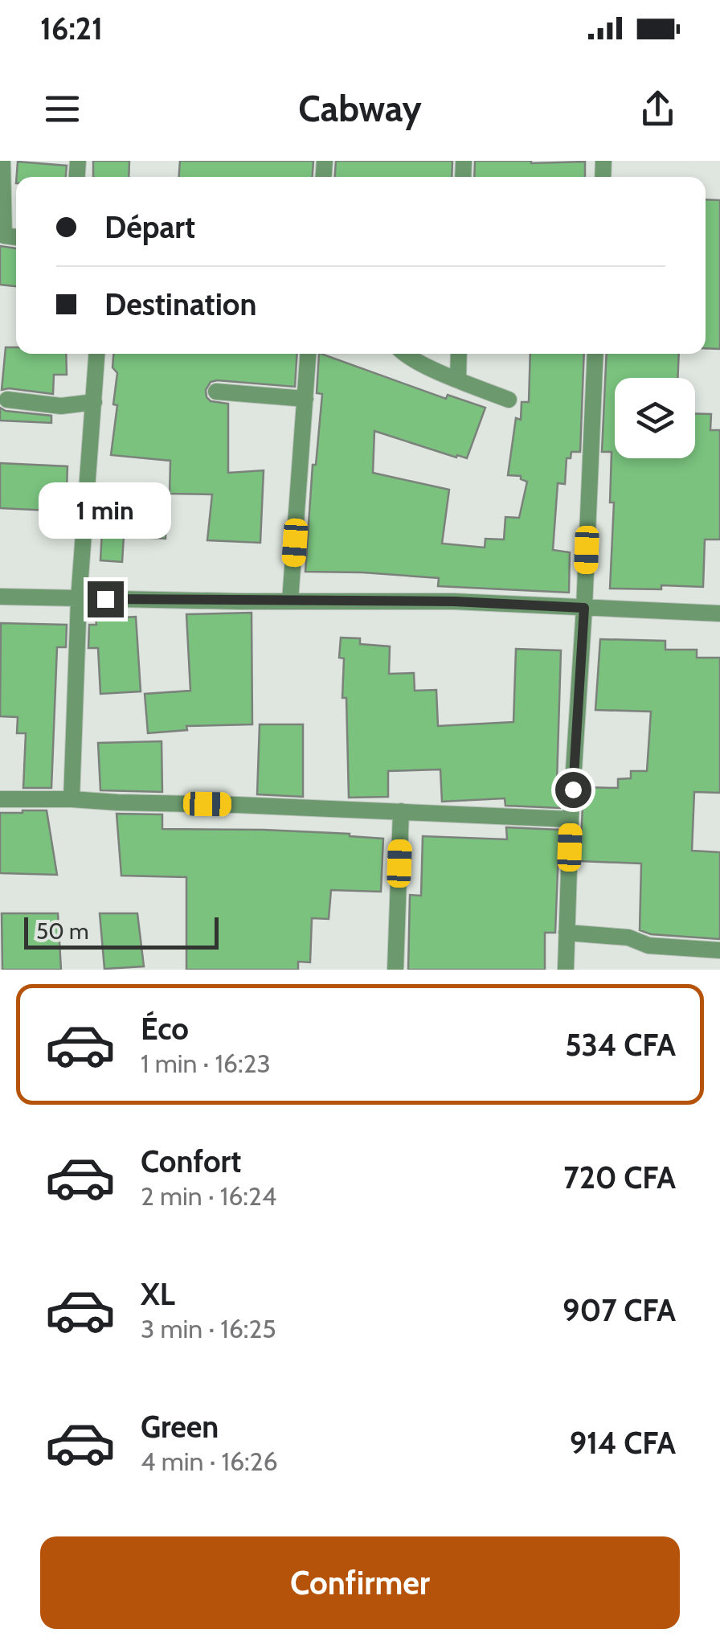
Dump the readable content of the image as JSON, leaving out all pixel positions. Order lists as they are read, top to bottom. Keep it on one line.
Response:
{"scale_bar":"50 m","page":{"status":"16:21","header":"Cabway","banner":["Départ","Destination"],"bubble":"1 min","scale":"50 m","list":[{"name":"Éco","note":"1 min · 16:23","value":"534 CFA"},{"name":"Confort","note":"2 min · 16:24","value":"720 CFA"},{"name":"XL","note":"3 min · 16:25","value":"907 CFA"},{"name":"Green","note":"4 min · 16:26","value":"914 CFA"}],"buttons":"Confirmer"}}
